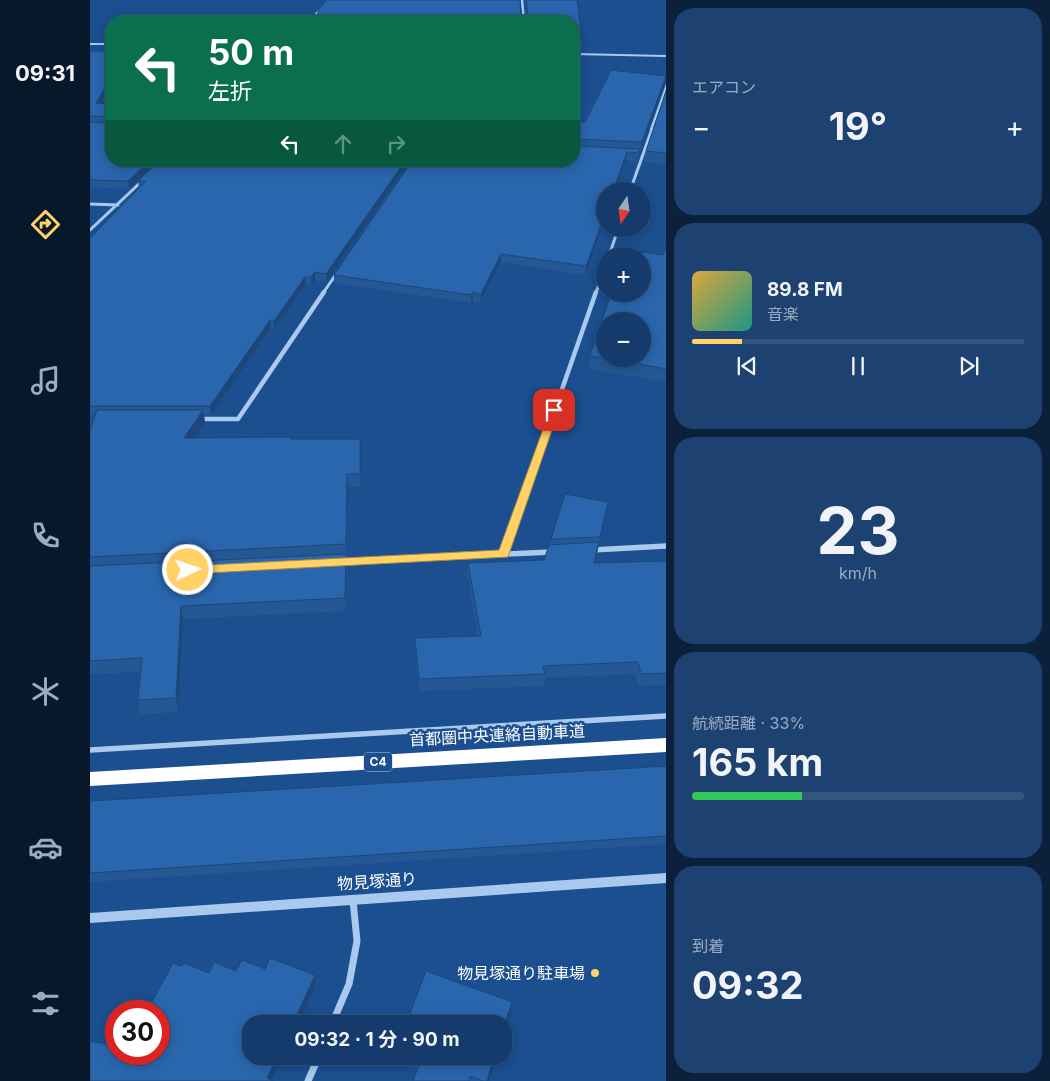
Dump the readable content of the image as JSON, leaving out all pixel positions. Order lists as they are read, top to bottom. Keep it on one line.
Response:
{"streets":{"highway":["首都圏中央連絡自動車道","C4"],"street":["物見塚通り"]},"places":["物見塚通り駐車場"],"north":"bottom","page":{"tabs":"09:31","tile":["エアコン",["23","km/h"],["航続距離 · 33%","165 km"],["到着","09:32"]],"turn":["50 m","左折"],"heat":["−","19°","+"],"map_buttons":["+","−"],"song":["89.8 FM","音楽"],"limit":"30","trip":"09:32 · 1 分 · 90 m"}}
